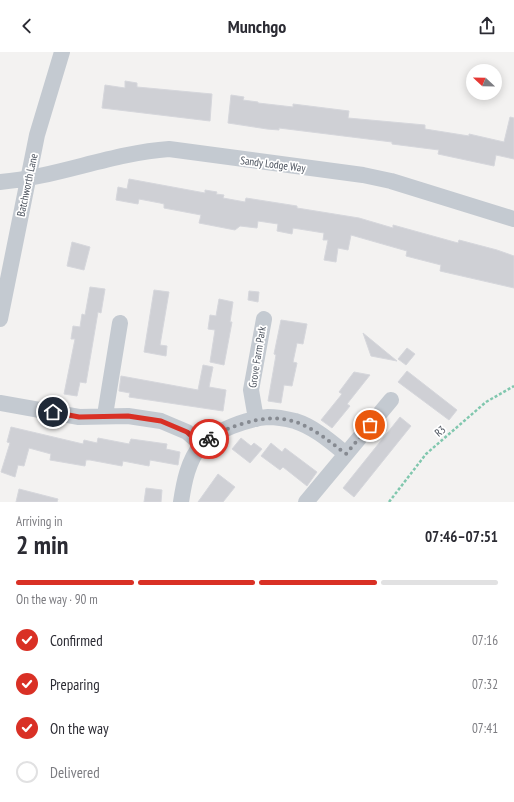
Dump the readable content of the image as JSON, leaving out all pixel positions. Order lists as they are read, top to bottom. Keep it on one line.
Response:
{"streets":{"street":["Sandy Lodge Way","Batchworth Lane","Grove Farm Park"],"path":["R3"]},"crossings":[["Sandy Lodge Way","Batchworth Lane"]],"north":"left","page":{"header":"Munchgo","heading":["2 min","Arriving in","07:46–07:51"],"bar":"On the way · 90 m","list":[["Confirmed","07:16"],["Preparing","07:32"],["On the way","07:41"],"Delivered"]}}
